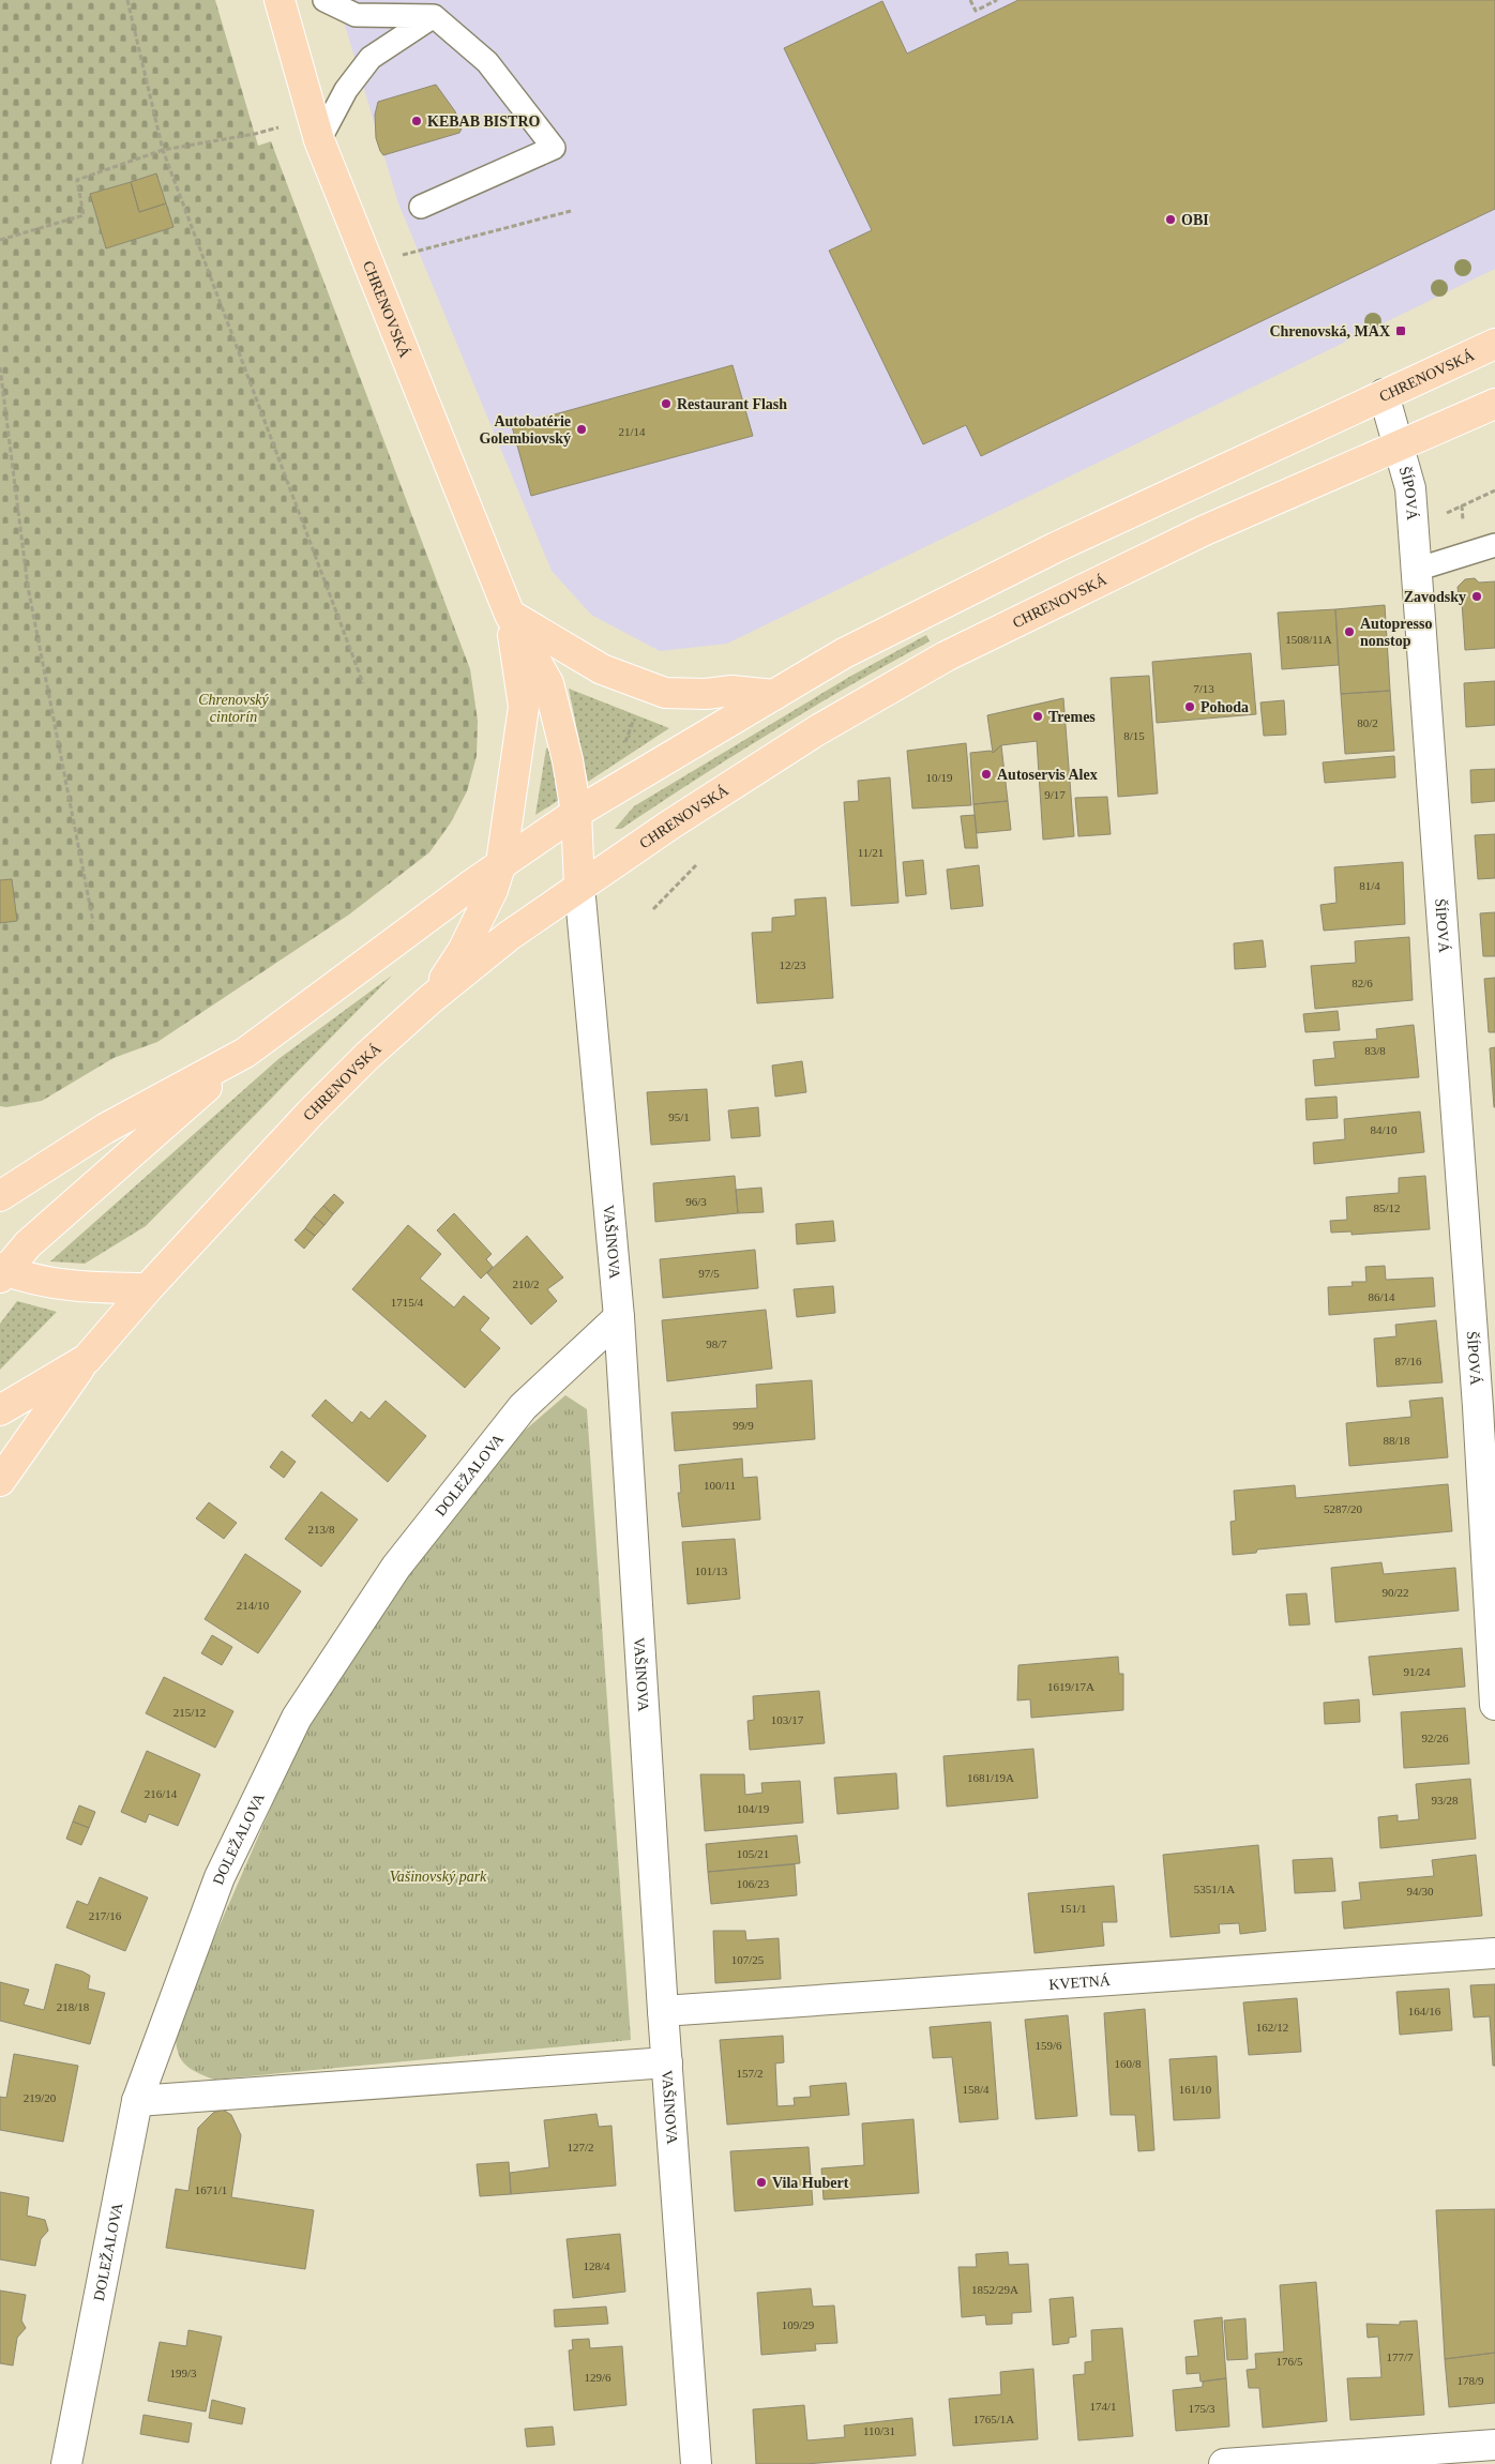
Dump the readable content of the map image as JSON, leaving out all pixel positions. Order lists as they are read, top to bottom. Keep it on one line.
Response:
{"streets":{"main road":["CHRENOVSKÁ"],"street":["ŠÍPOVÁ","VAŠINOVA","DOLEŽALOVA","KVETNÁ"]},"crossings":[["CHRENOVSKÁ","ŠÍPOVÁ"],["CHRENOVSKÁ","VAŠINOVA"],["VAŠINOVA","DOLEŽALOVA"],["VAŠINOVA","KVETNÁ"]],"parks":["Chrenovský cintorín","Vašinovský park"],"places":{"other":["KEBAB BISTRO","OBI","Restaurant Flash","Autobatérie Golembiovský","Zavodsky","Autopresso nonstop","Pohoda","Tremes","Autoservis Alex","Vila Hubert"],"transit":["Chrenovská, MAX"]},"house_numbers":["21/14","1508/11A","7/13","80/2","8/15","10/19","9/17","11/21","81/4","12/23","82/6","83/8","95/1","84/10","96/3","85/12","97/5","210/2","86/14","1715/4","98/7","87/16","99/9","88/18","100/11","5287/20","213/8","101/13","90/22","214/10","91/24","1619/17A","215/12","103/17","92/26","1681/19A","216/14","93/28","104/19","105/21","106/23","5351/1A","94/30","151/1","217/16","107/25","218/18","164/16","162/12","159/6","160/8","157/2","158/4","161/10","219/20","127/2","1671/1","128/4","1852/29A","109/29","177/7","176/5","199/3","129/6","178/9","174/1","175/3","1765/1A","110/31"]}
